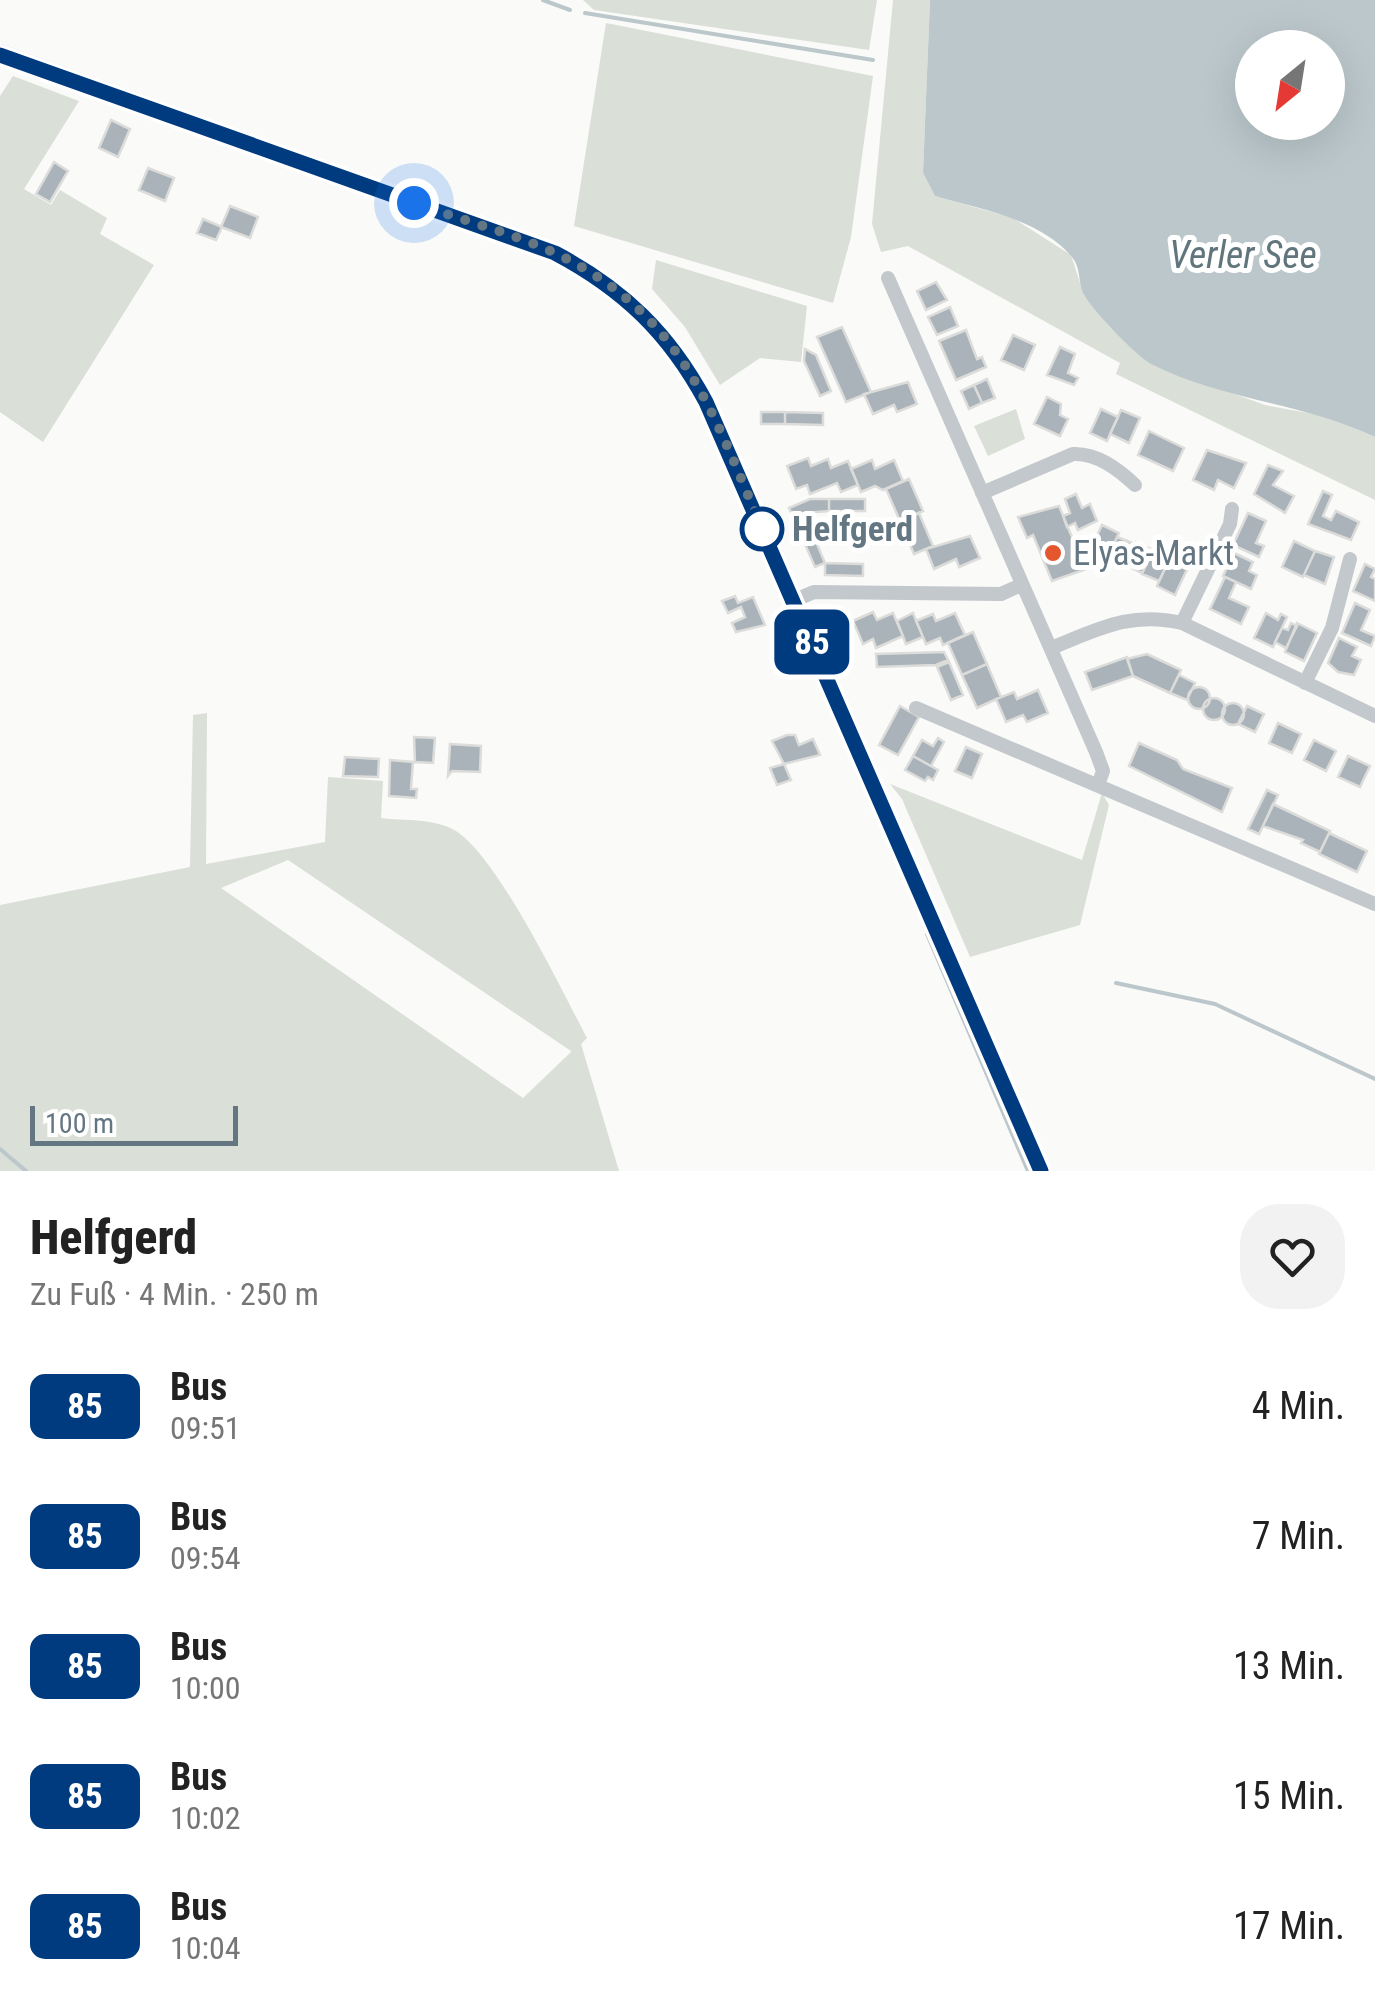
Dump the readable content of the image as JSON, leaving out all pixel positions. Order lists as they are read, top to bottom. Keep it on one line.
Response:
{"water":["Verler See"],"places":["Helfgerd","Elyas-Markt"],"lines":["bus line 85"],"scale_bar":"100 m","north":"bottom left","page":{"on_map":"85","scale":"100 m","heading":["Helfgerd","Zu Fuß · 4 Min. · 250 m"],"list":[{"mark":"85","name":"Bus","note":"09:51","value":"4 Min."},{"mark":"85","name":"Bus","note":"09:54","value":"7 Min."},{"mark":"85","name":"Bus","note":"10:00","value":"13 Min."},{"mark":"85","name":"Bus","note":"10:02","value":"15 Min."},{"mark":"85","name":"Bus","note":"10:04","value":"17 Min."}]}}
